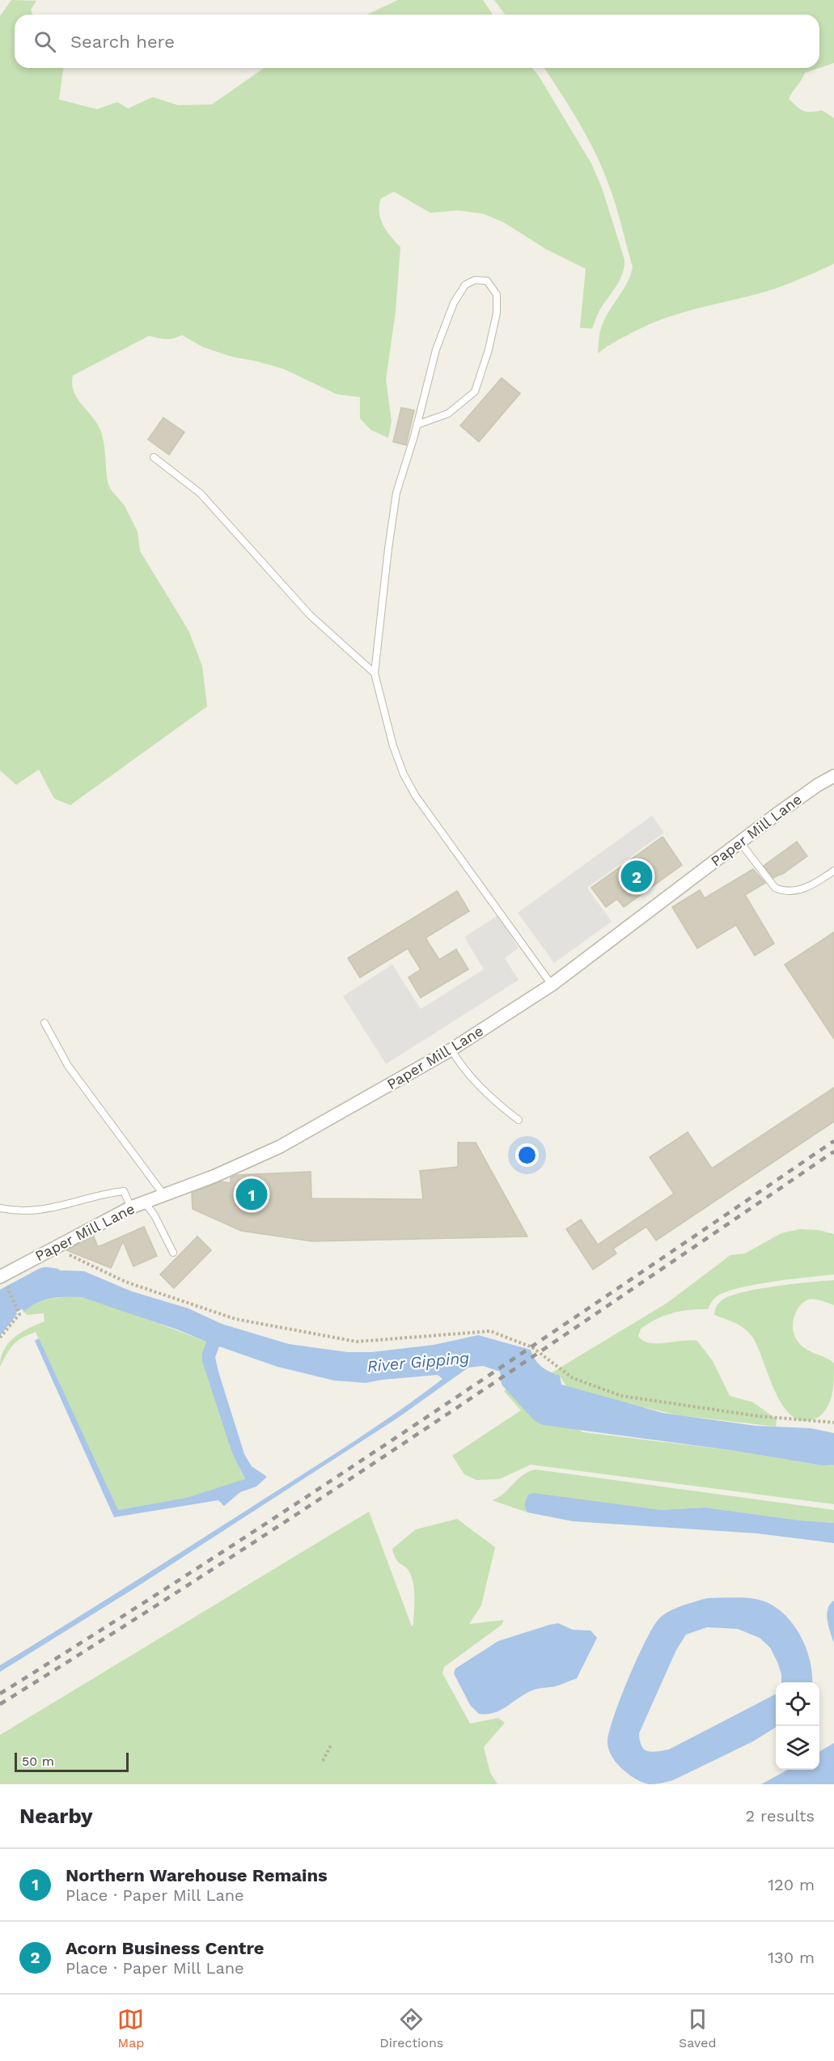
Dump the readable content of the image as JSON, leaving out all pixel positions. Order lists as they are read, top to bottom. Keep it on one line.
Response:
{"streets":{"street":["Paper Mill Lane"]},"water":["River Gipping"],"scale_bar":"50 m","page":{"search":"Search here","pins":["2","1"],"scale":"50 m","heading":["Nearby","2 results"],"list":[{"mark":"1","name":"Northern Warehouse Remains","note":"Place · Paper Mill Lane","value":"120 m"},{"mark":"2","name":"Acorn Business Centre","note":"Place · Paper Mill Lane","value":"130 m"}],"nav":["Map","Directions","Saved"]}}
